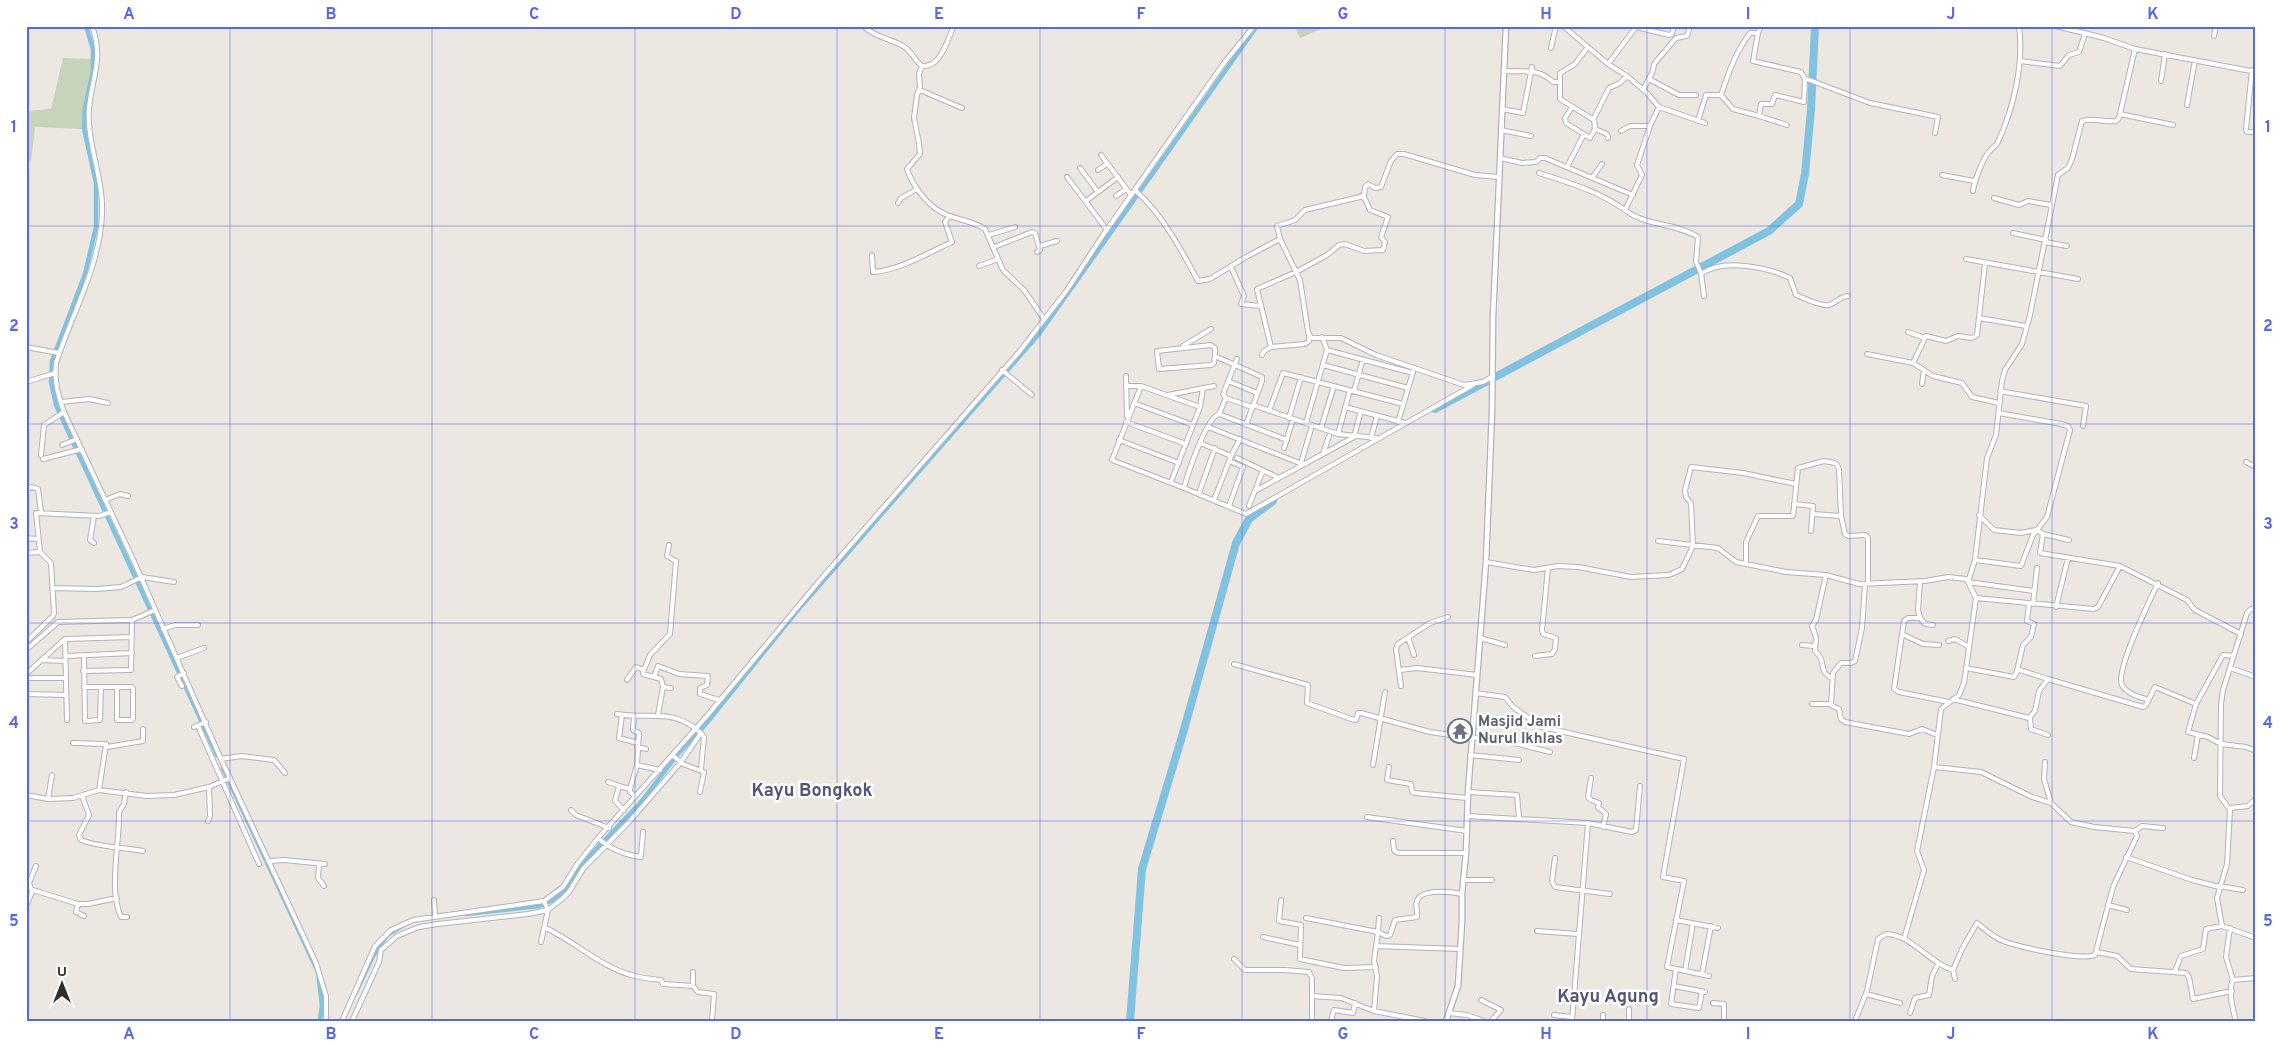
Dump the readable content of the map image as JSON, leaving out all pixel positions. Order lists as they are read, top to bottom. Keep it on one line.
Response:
{"districts":["Kayu Bongkok","Kayu Agung"],"places":{"temple":["Masjid Jami Nurul Ikhlas"]},"north":"top","grid":{"columns":["A","B","C","D","E","F","G","H","I","J","K"],"rows":["1","2","3","4","5"]}}
